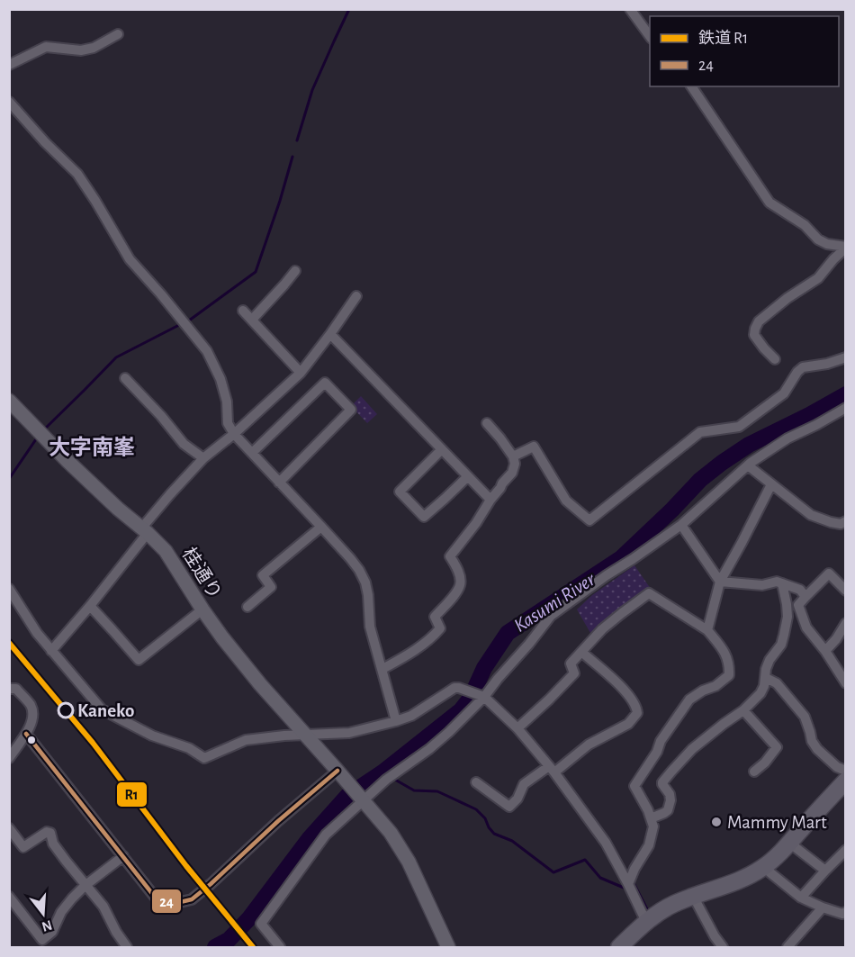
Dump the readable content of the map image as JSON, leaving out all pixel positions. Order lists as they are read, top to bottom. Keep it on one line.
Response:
{"streets":{"street":["桂通り"]},"districts":["大字南峯"],"water":["Kasumi River"],"places":["Kaneko","Mammy Mart"],"lines":["rail line R1","transit line 24"],"legend":["鉄道 R1","24"],"north":"bottom"}
